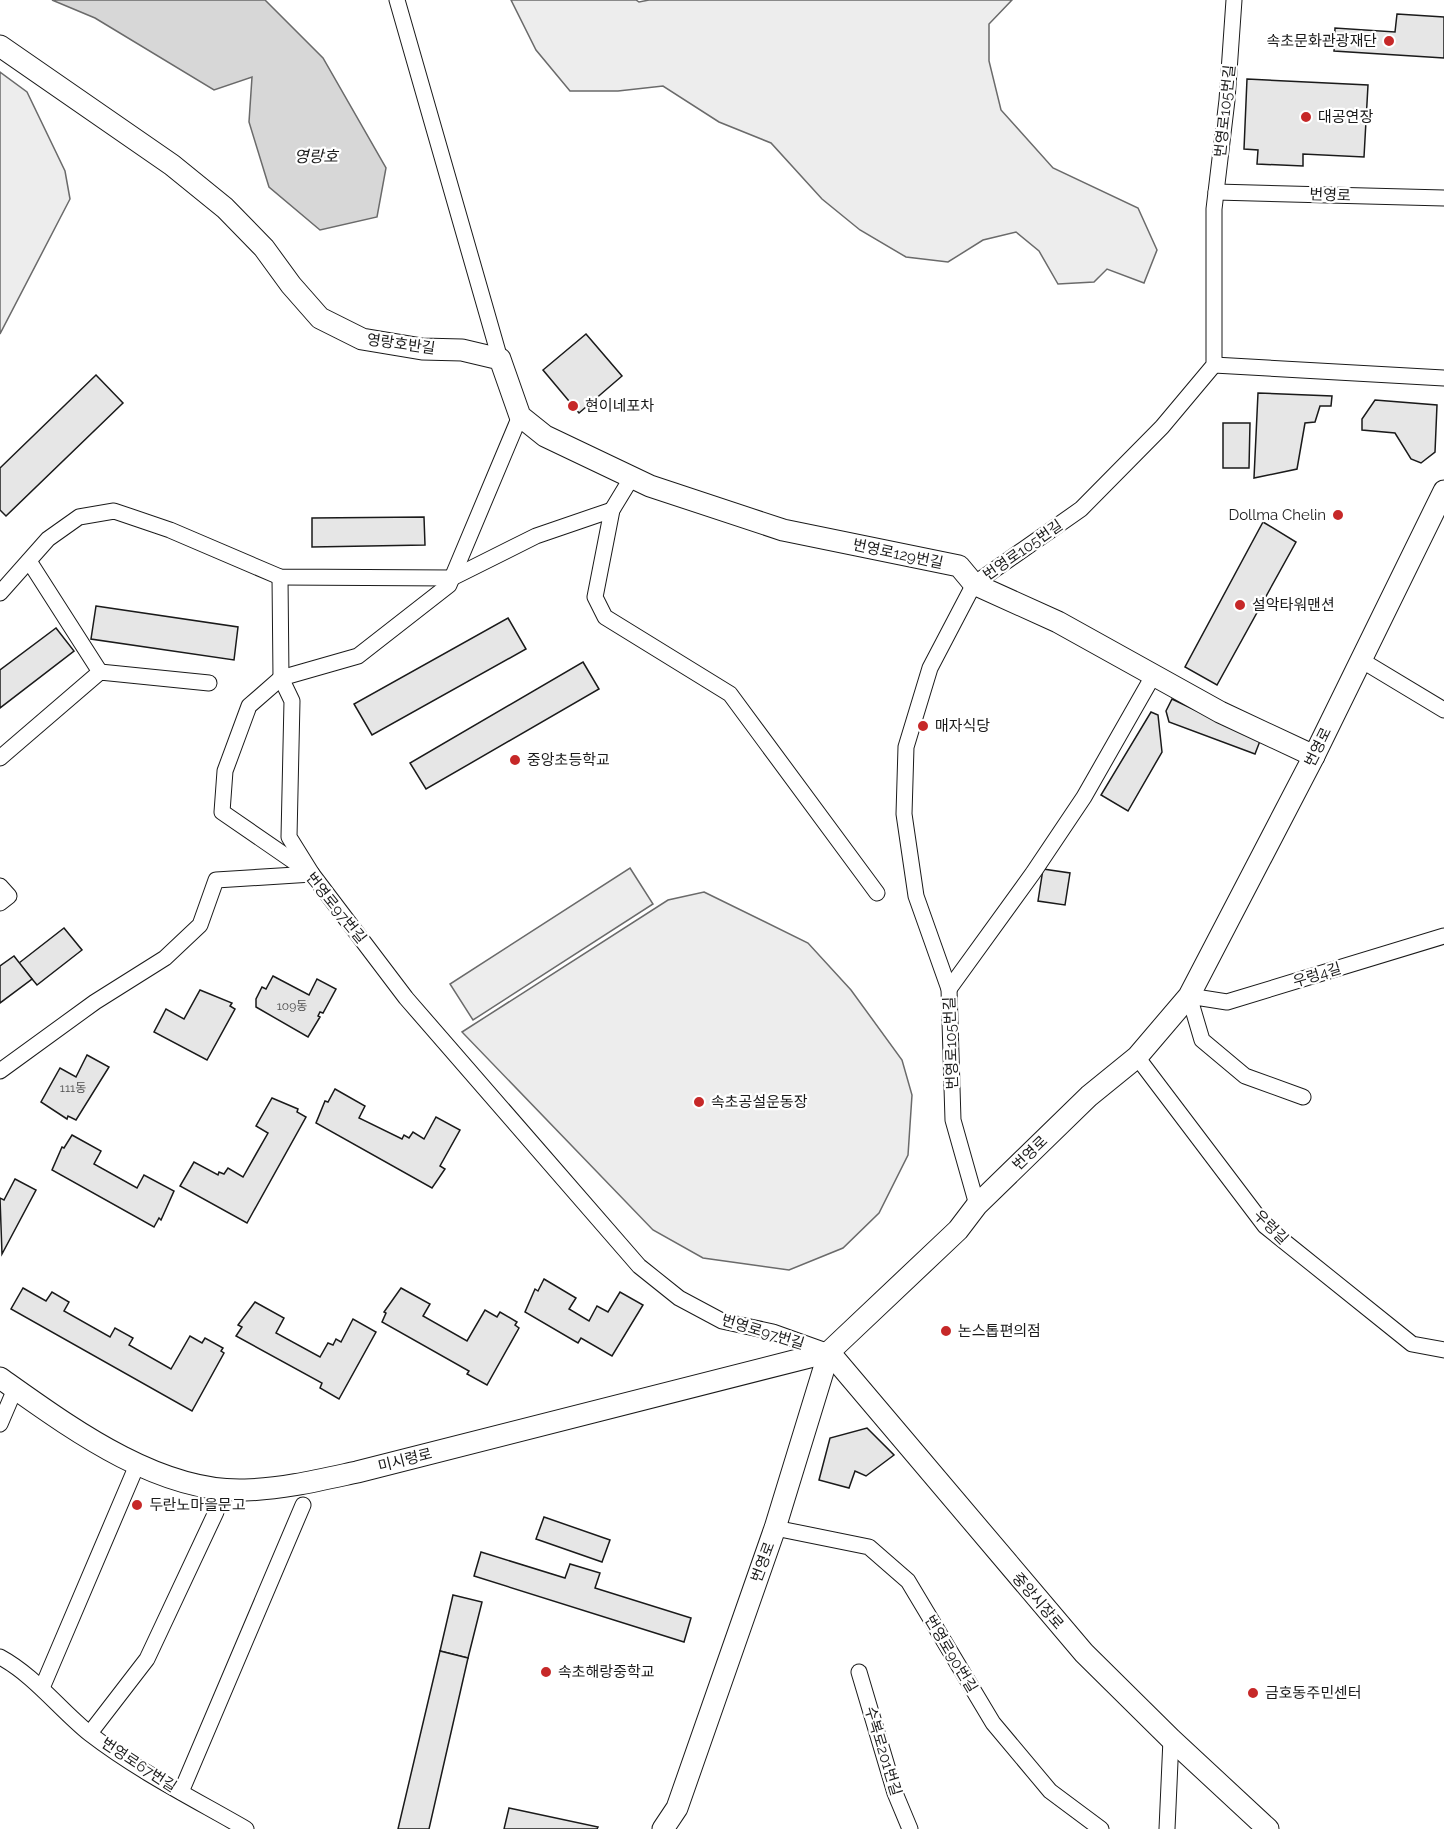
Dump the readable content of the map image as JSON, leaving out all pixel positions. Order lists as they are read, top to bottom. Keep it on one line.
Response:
{"streets":{"street":["번영로105번길","번영로","영랑호반길","번영로129번길","번영로97번길","우렁4길","우렁길","미시령로","중앙시장로","번영로90번길","수복로201번길","번영로67번길"]},"crossings":[["번영로105번길","번영로"],["번영로105번길","번영로129번길"],["번영로","번영로129번길"],["번영로","번영로97번길"],["번영로","우렁4길"],["번영로","우렁길"],["번영로","미시령로"],["번영로","중앙시장로"],["번영로","번영로90번길"],["번영로129번길","번영로97번길"],["번영로97번길","미시령로"],["번영로97번길","중앙시장로"],["미시령로","중앙시장로"]],"water":["영랑호"],"places":["속초문화관광재단","대공연장","현이네포차","Dollma Chelin","설악타워맨션","매자식당","중앙초등학교","속초공설운동장","논스톱편의점","두란노마을문고","속초해랑중학교","금호동주민센터"],"house_numbers":["109동","111동"]}
